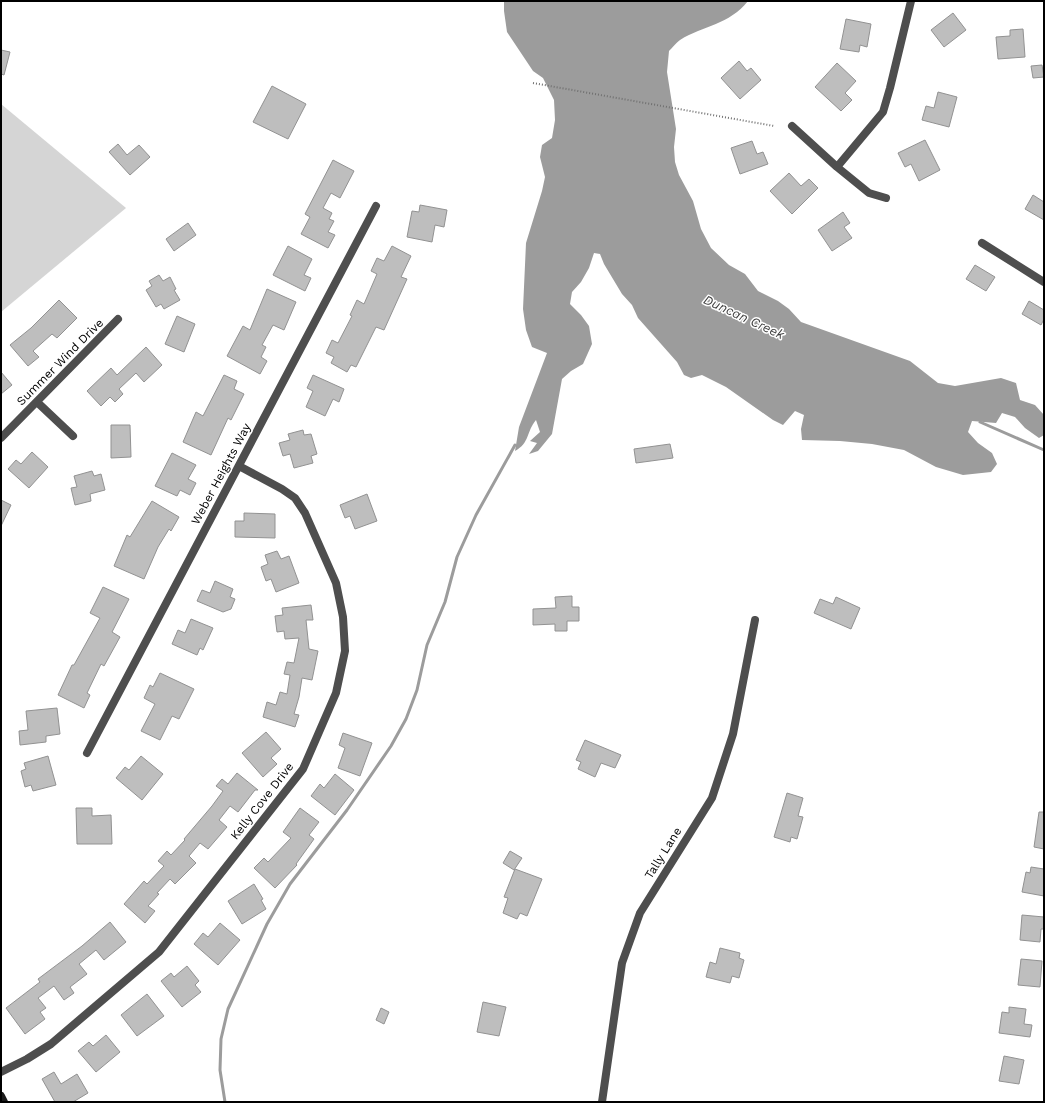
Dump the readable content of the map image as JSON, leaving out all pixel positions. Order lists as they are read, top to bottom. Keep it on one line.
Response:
{"streets":{"street":["Summer Wind Drive","Weber Heights Way","Kelly Cove Drive","Tally Lane"]},"crossings":[["Weber Heights Way","Kelly Cove Drive"]],"water":["Duncan Creek"]}
